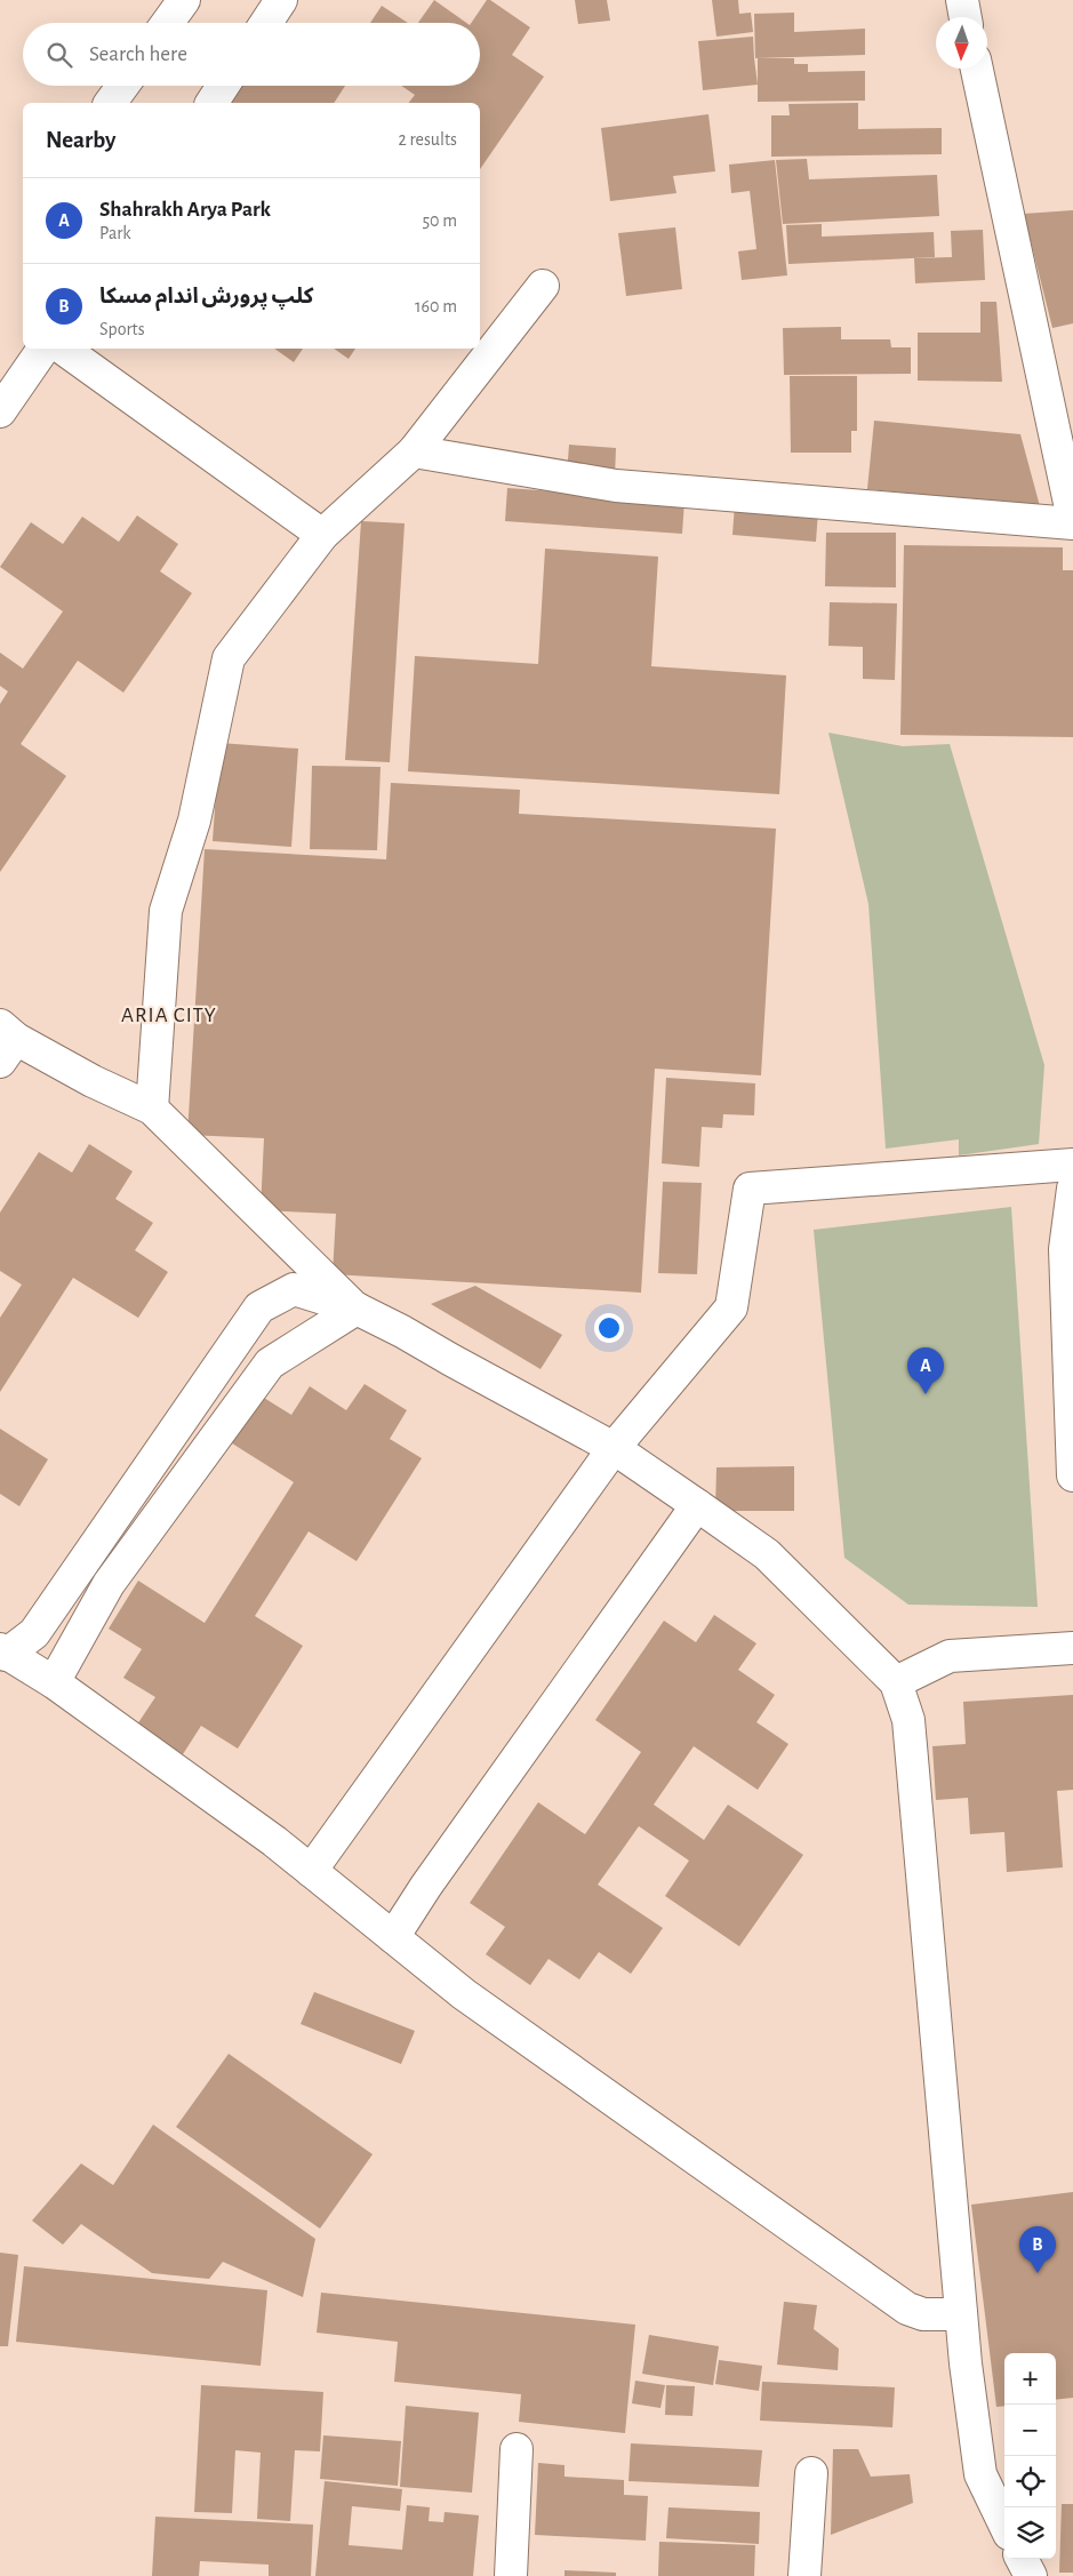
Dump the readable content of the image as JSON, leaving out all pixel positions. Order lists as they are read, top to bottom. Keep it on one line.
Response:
{"districts":["ARIA CITY"],"north":"bottom","page":{"search":"Search here","heading":["Nearby","2 results"],"list":[{"mark":"A","name":"Shahrakh Arya Park","note":"Park","value":"50 m"},{"mark":"B","name":"کلپ پرورش اندام مسکا","note":"Sports","value":"160 m"}],"pins":["A","B"],"map_buttons":["+","−"]}}
